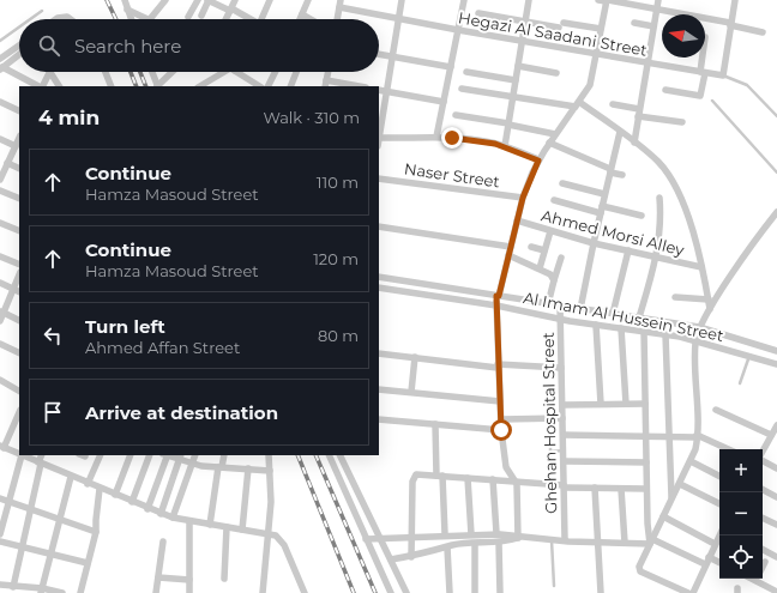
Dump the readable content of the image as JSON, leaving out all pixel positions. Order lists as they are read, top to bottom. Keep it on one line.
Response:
{"streets":{"street":["Hegazi Al Saadani Street","Naser Street","Ahmed Morsi Alley","Al Imam Al Hussein Street","Ghehan Hospital Street"]},"crossings":[["Al Imam Al Hussein Street","Ghehan Hospital Street"]],"north":"left","page":{"search":"Search here","heading":["4 min","Walk · 310 m"],"list":[["Continue","Hamza Masoud Street","110 m"],["Continue","Hamza Masoud Street","120 m"],["Turn left","Ahmed Affan Street","80 m"],"Arrive at destination"],"map_buttons":["+","−"]}}
